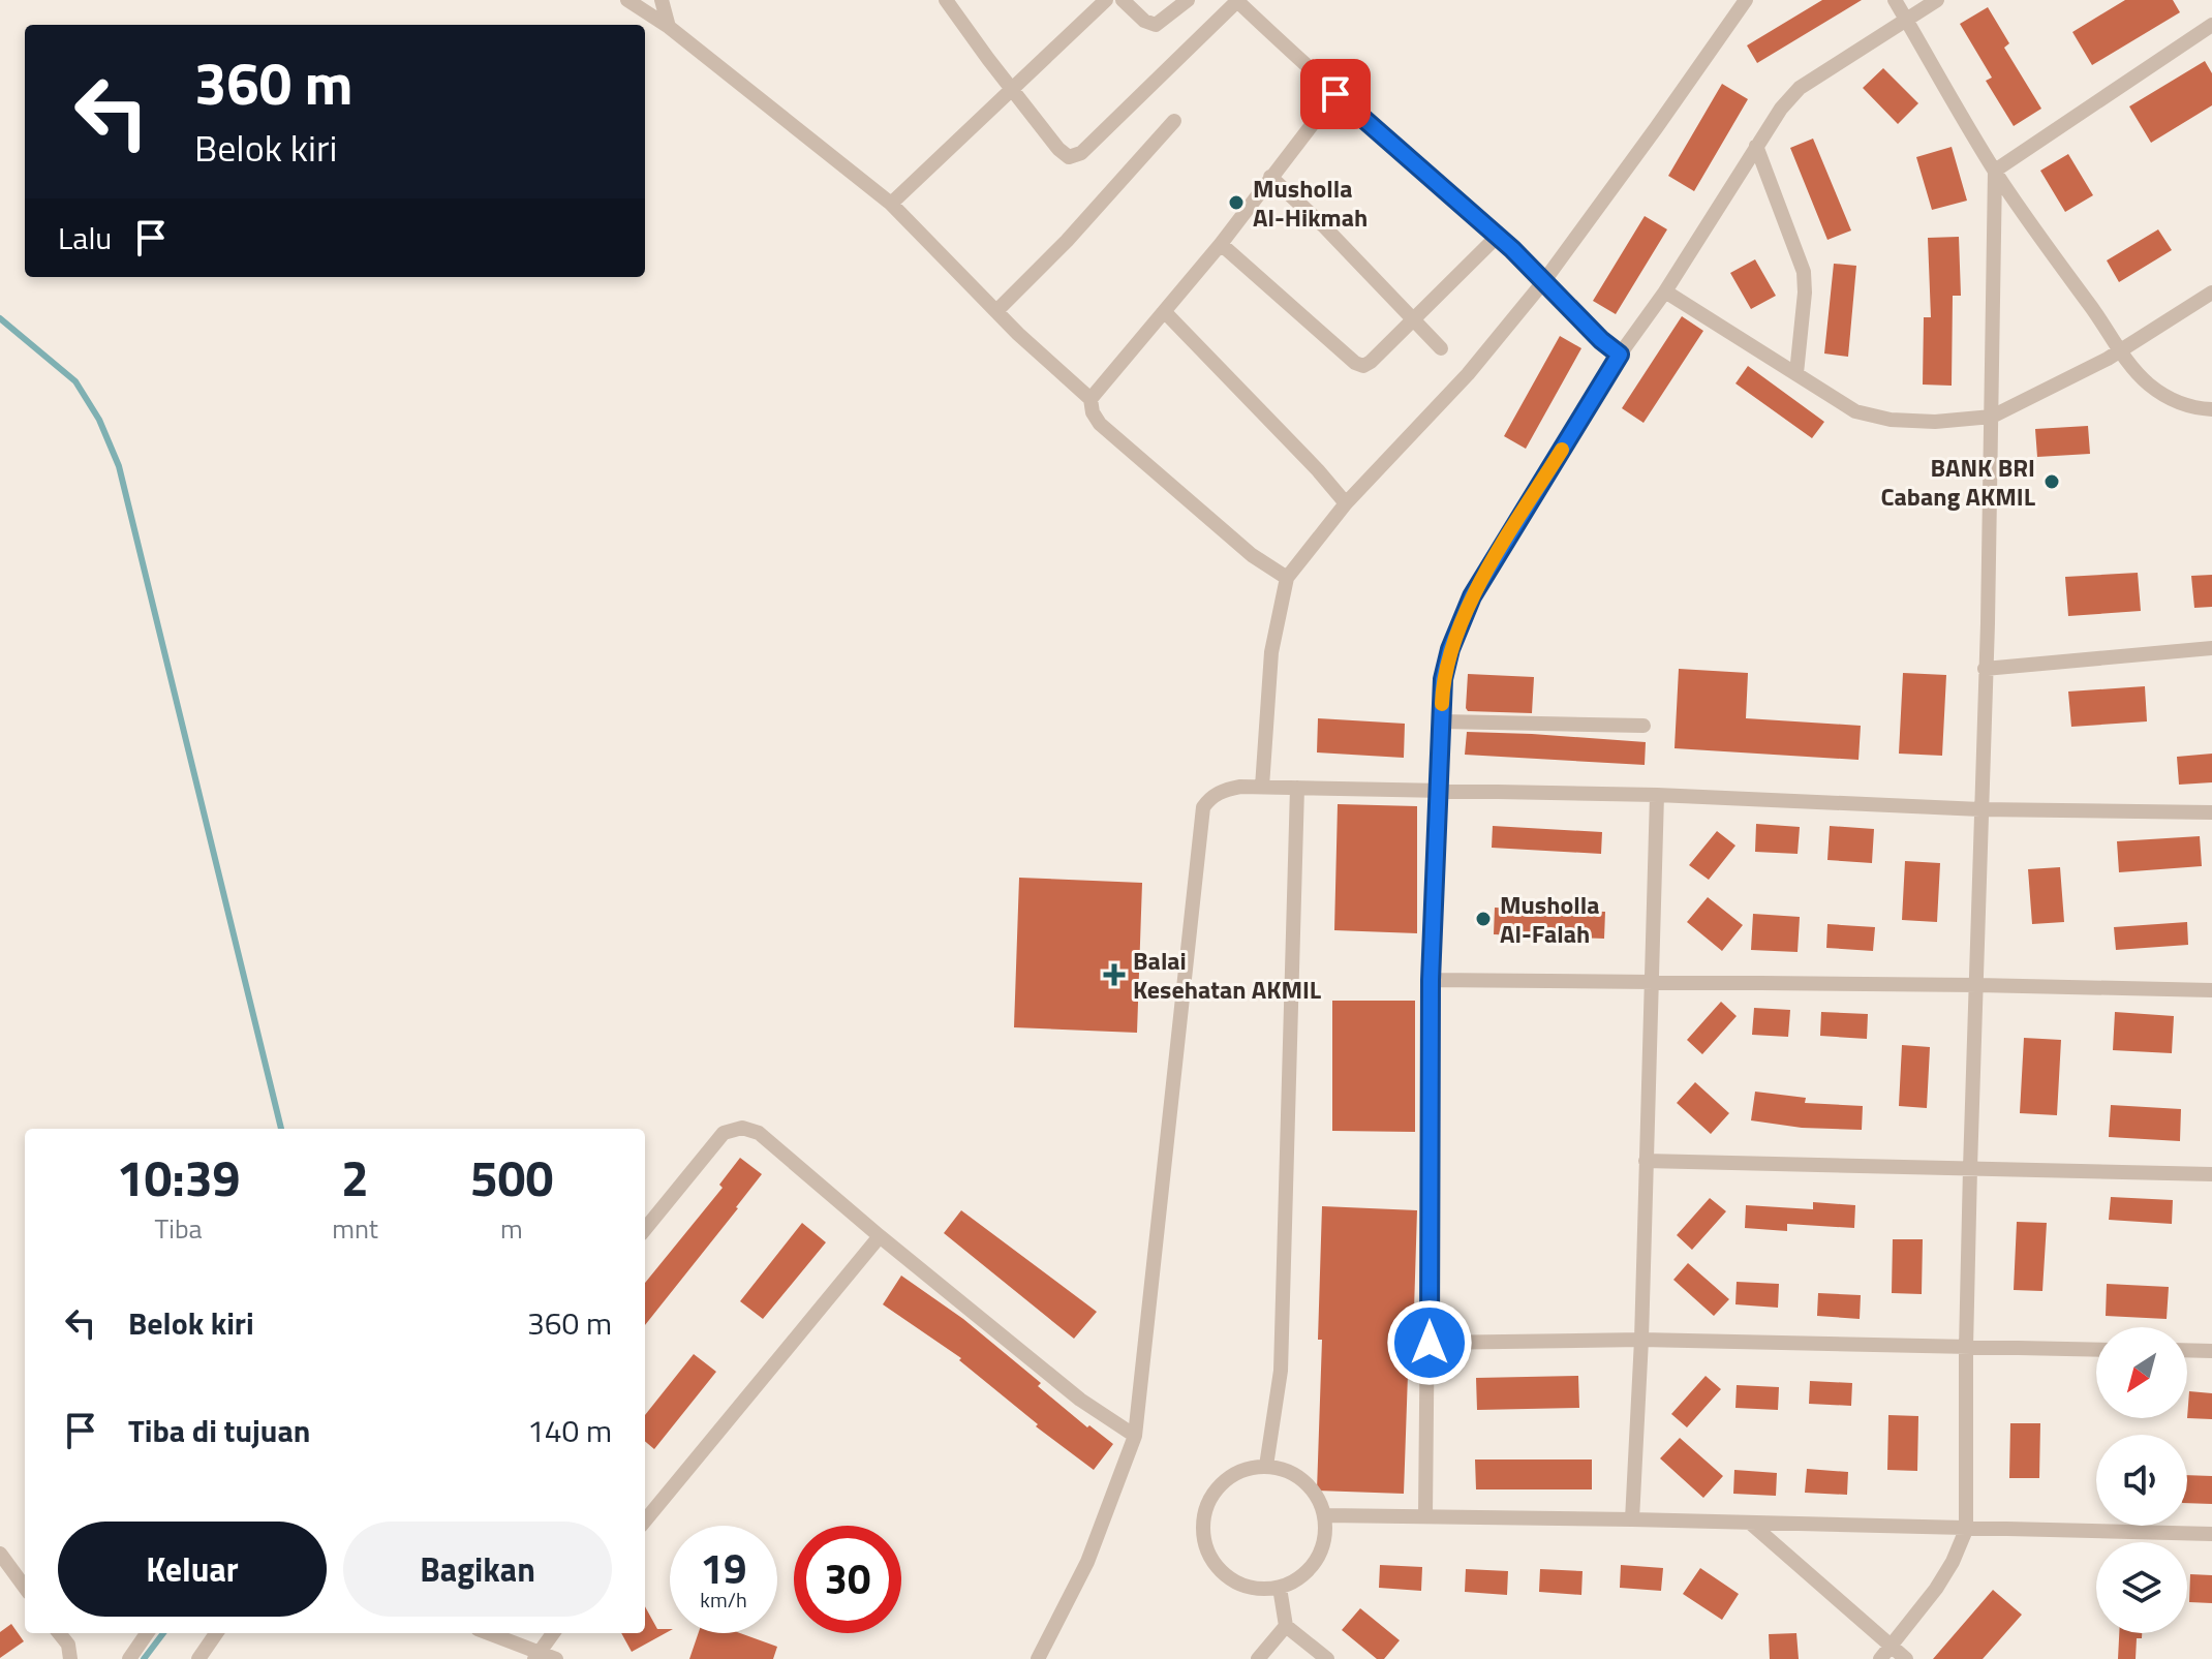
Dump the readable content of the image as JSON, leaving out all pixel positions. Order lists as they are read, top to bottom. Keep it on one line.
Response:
{"places":{"other":["Musholla Al-Hikmah","BANK BRI Cabang AKMIL","Musholla Al-Falah"],"health":["Balai Kesehatan AKMIL"]},"north":"bottom left","page":{"turn":["360 m","Belok kiri"],"then":"Lalu","eta":["10:39","Tiba","2","mnt","500","m"],"list":[{"name":"Belok kiri","value":"360 m"},{"name":"Tiba di tujuan","value":"140 m"}],"buttons":["Keluar","Bagikan"],"speed":"19 km/h","limit":"30"}}
